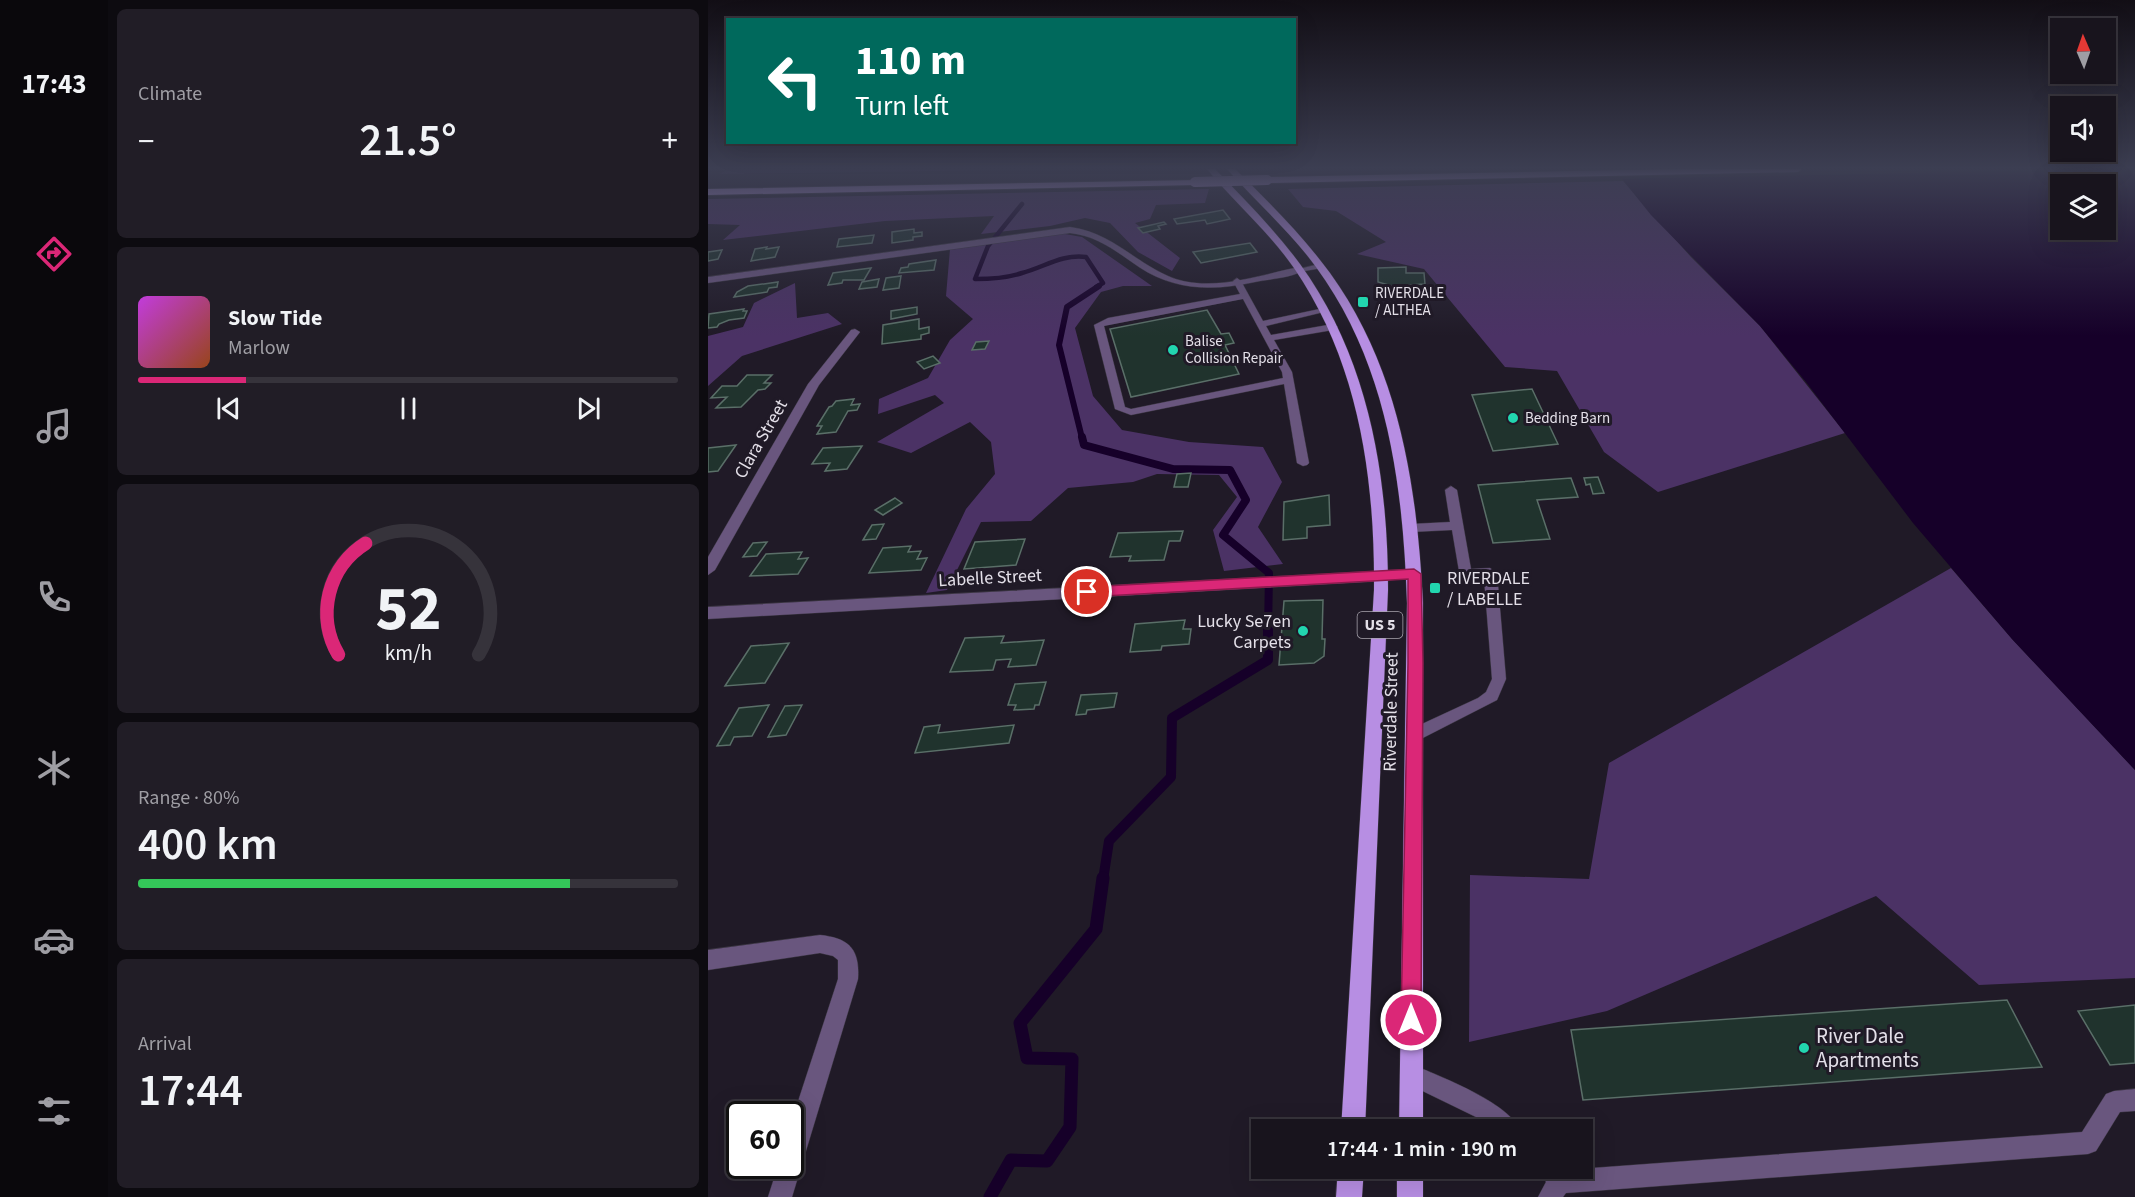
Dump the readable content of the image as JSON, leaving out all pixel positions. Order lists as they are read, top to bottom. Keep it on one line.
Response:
{"streets":{"main road":["US 5","Riverdale Street"],"street":["Clara Street","Labelle Street"]},"crossings":[["Labelle Street","Riverdale Street"]],"places":{"transit":["RIVERDALE / ALTHEA","RIVERDALE / LABELLE"],"other":["Balise Collision Repair","Bedding Barn","Lucky Se7en Carpets","River Dale Apartments"]},"north":"top","page":{"tabs":"17:43","tile":["Climate",["Range · 80%","400 km"],["Arrival","17:44"]],"turn":["110 m","Turn left"],"heat":["−","21.5°","+"],"song":["Slow Tide","Marlow"],"limit":"60","trip":"17:44 · 1 min · 190 m","gauge":["52","km/h"]}}
